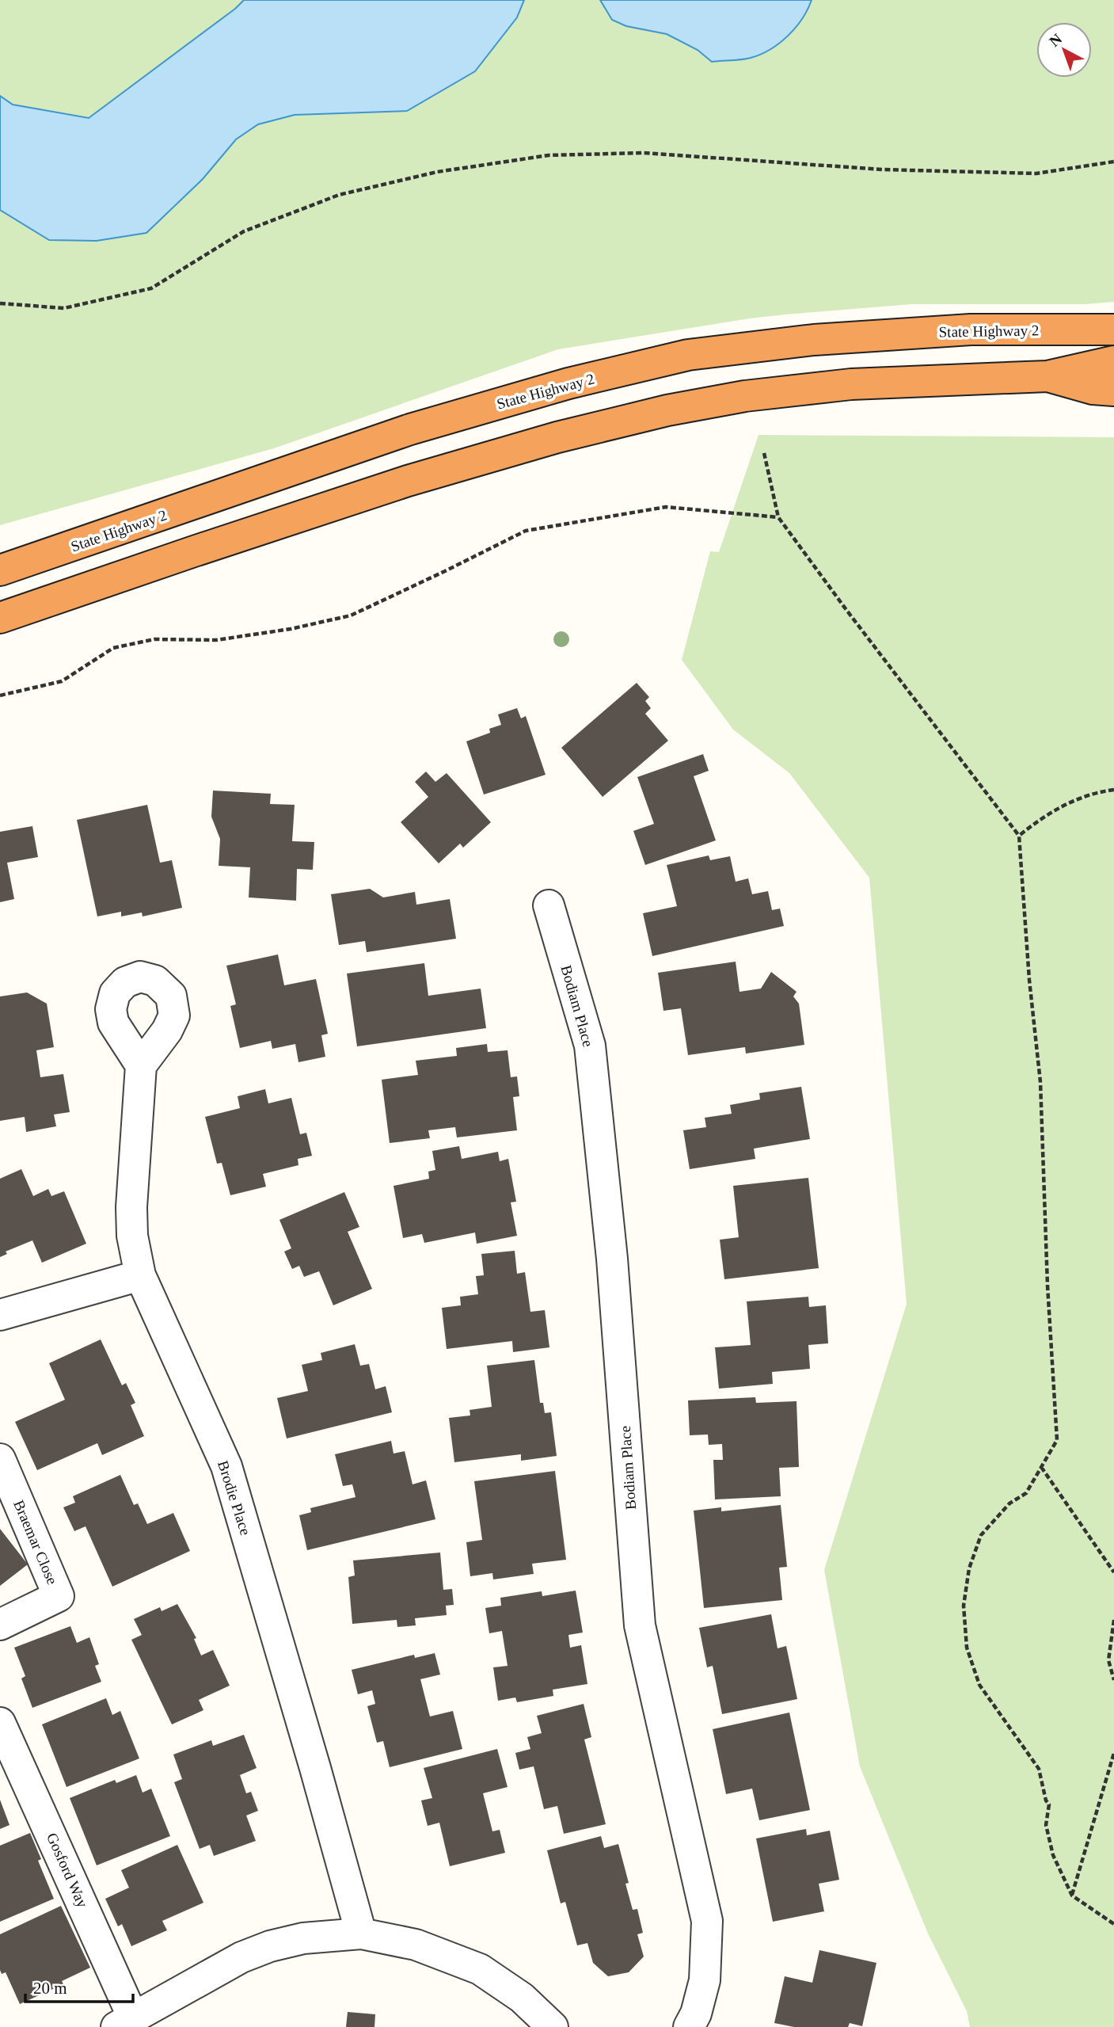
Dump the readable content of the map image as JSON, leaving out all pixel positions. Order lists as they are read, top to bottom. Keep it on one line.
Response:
{"streets":{"highway":["State Highway 2"],"street":["Bodiam Place","Brodie Place","Braemar Close","Gosford Way"]},"scale_bar":"20 m","north":"top left"}
